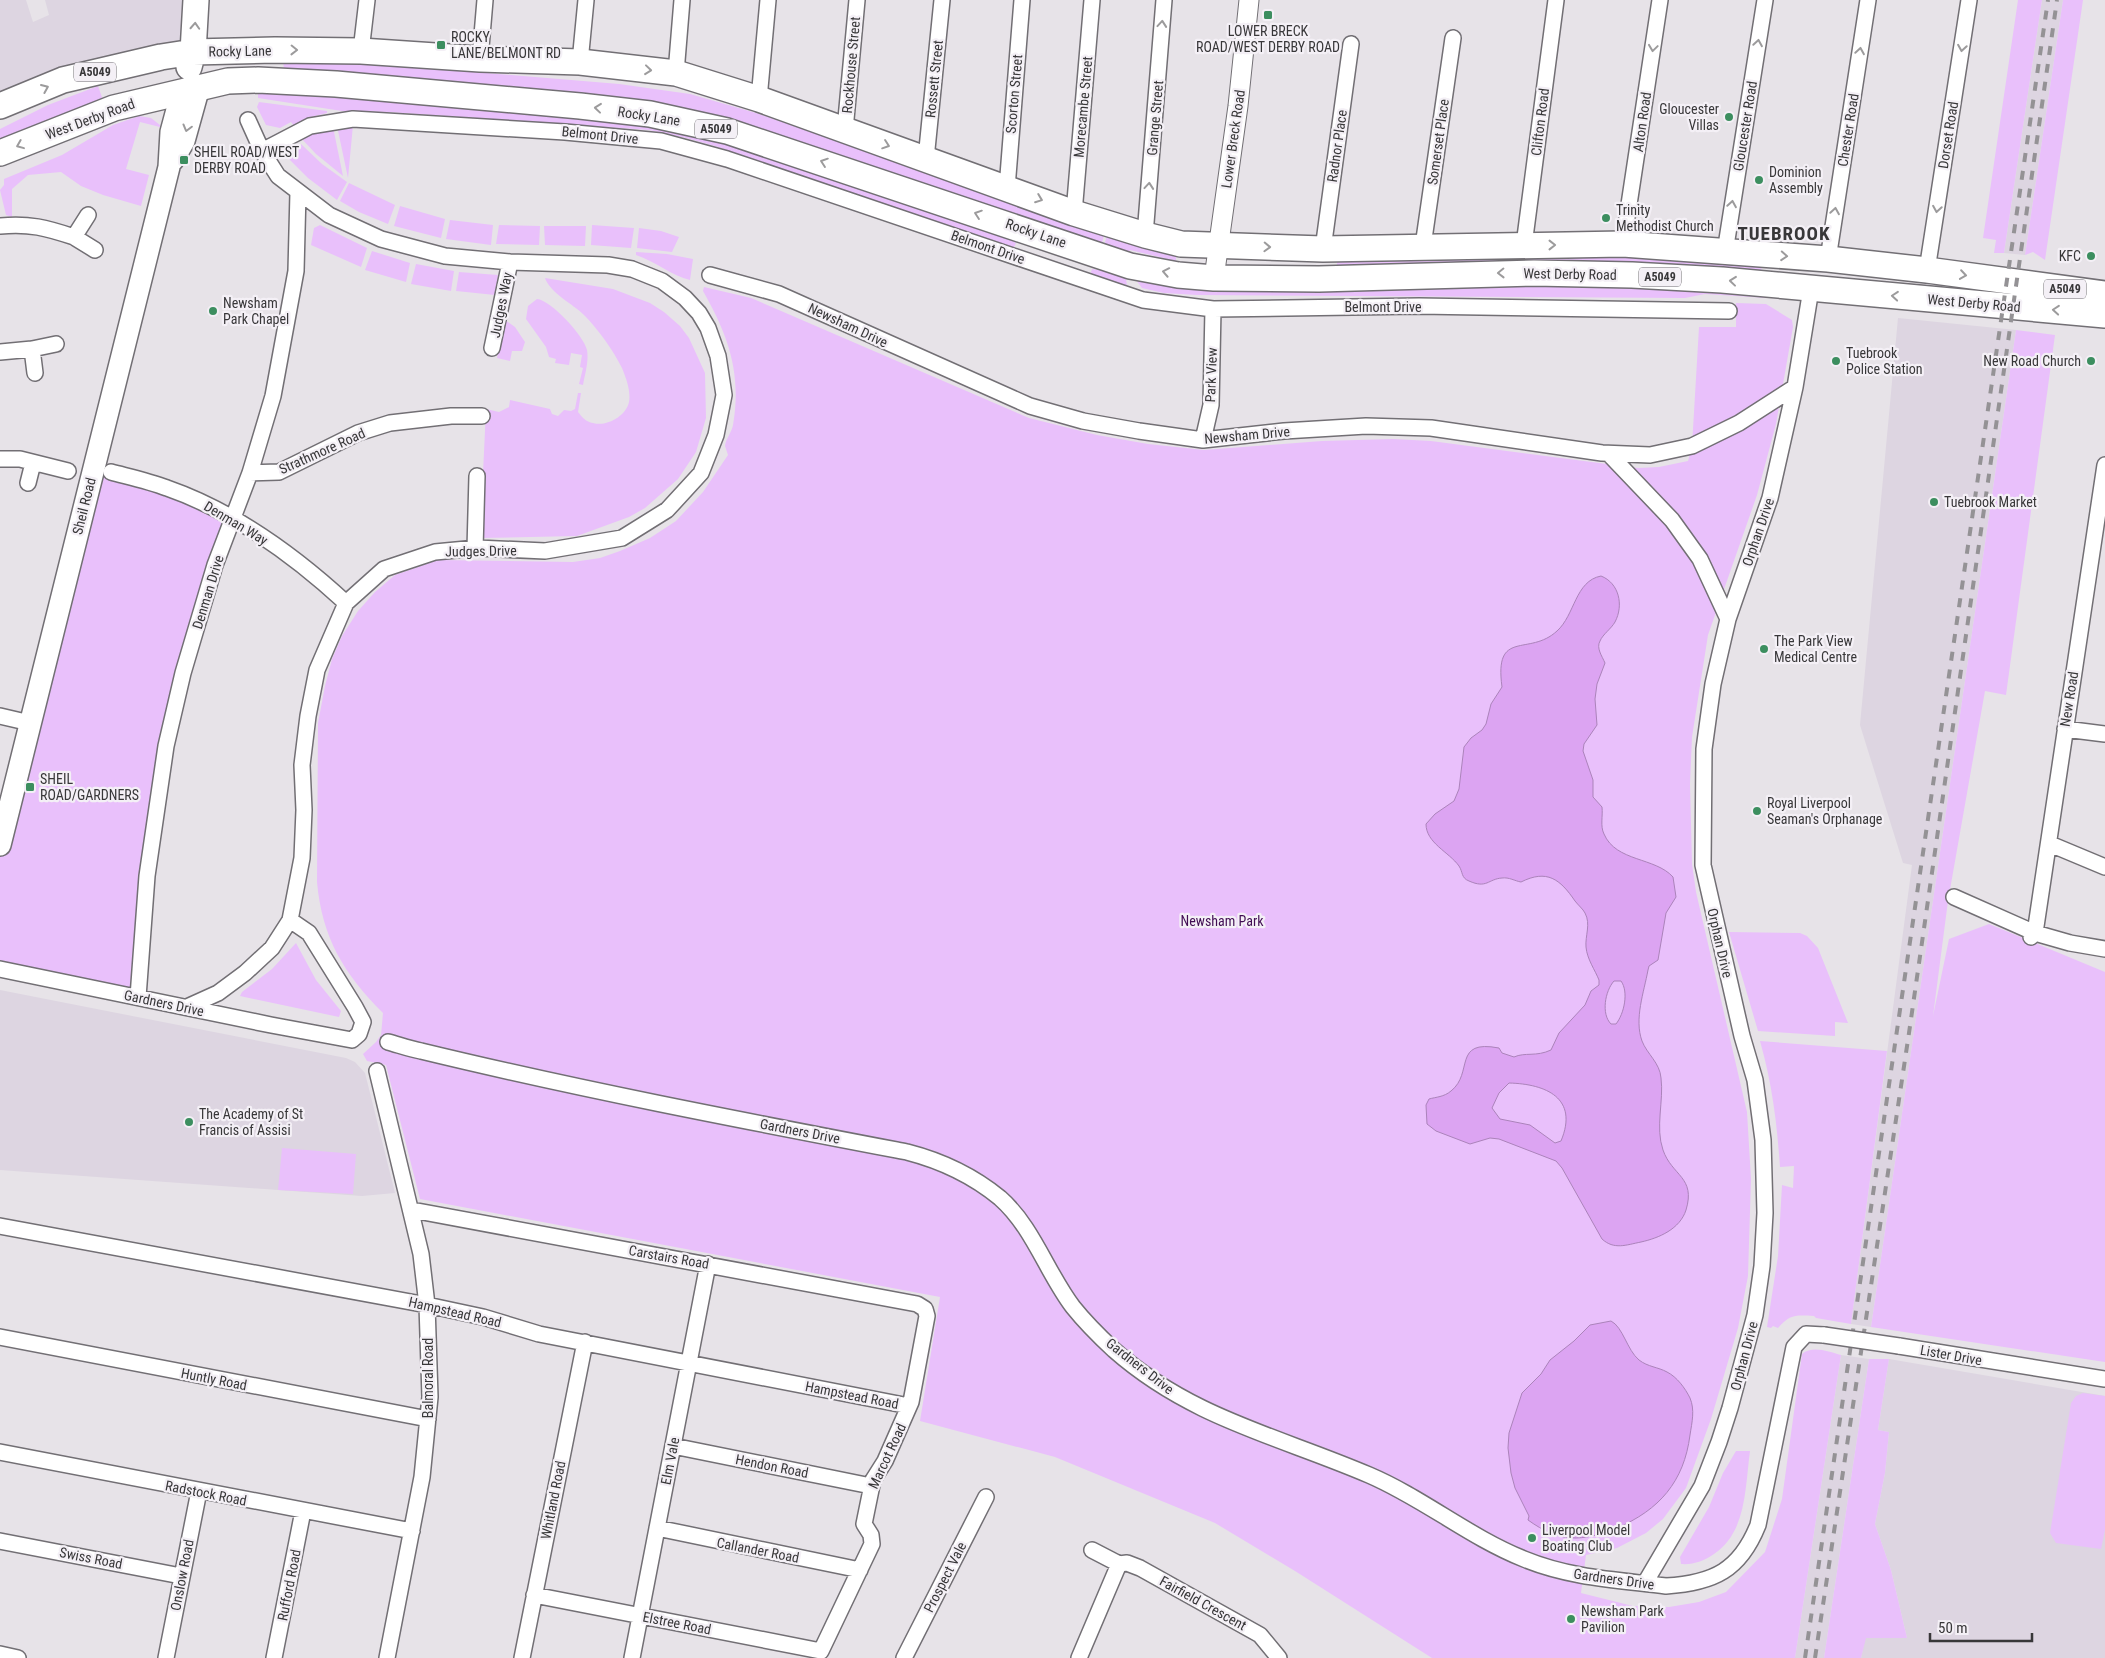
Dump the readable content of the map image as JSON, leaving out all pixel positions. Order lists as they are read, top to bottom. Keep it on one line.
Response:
{"streets":{"highway":["Rocky Lane","A5049","West Derby Road"],"main road":["Sheil Road"],"street":["Rockhouse Street","Rossett Street","Scorton Street","Morecambe Street","Grange Street","Clifton Road","Alton Road","Gloucester Road","Chester Road","Belmont Drive","Dorset Road","Lower Breck Road","Somerset Place","Radnor Place","Judges Way","Newsham Drive","Park View","Strathmore Road","Denman Way","Orphan Drive","Judges Drive","Denman Drive","New Road","Gardners Drive","Carstairs Road","Hampstead Road","Lister Drive","Balmoral Road","Huntly Road","Marcot Road","Elm Vale","Hendon Road","Radstock Road","Whitland Road","Callander Road","Swiss Road","Onslow Road","Prospect Vale","Rufford Road","Fairfield Crescent","Elstree Road"]},"crossings":[["Rocky Lane","Rockhouse Street"],["Rocky Lane","A5049"],["Rocky Lane","Rossett Street"],["Rocky Lane","Scorton Street"],["Rocky Lane","Morecambe Street"],["Rocky Lane","Grange Street"],["Rocky Lane","West Derby Road"],["Rocky Lane","Lower Breck Road"],["Rocky Lane","Sheil Road"],["West Derby Road","Clifton Road"],["West Derby Road","Alton Road"],["West Derby Road","Gloucester Road"],["West Derby Road","Chester Road"],["West Derby Road","Dorset Road"],["West Derby Road","Lower Breck Road"],["West Derby Road","Somerset Place"],["West Derby Road","Radnor Place"],["West Derby Road","Sheil Road"],["West Derby Road","Orphan Drive"],["Belmont Drive","Park View"],["Judges Way","Judges Drive"],["Newsham Drive","Park View"],["Newsham Drive","Orphan Drive"],["Strathmore Road","Denman Drive"],["Denman Way","Judges Drive"],["Denman Way","Denman Drive"],["Orphan Drive","Gardners Drive"],["Judges Drive","Gardners Drive"],["Denman Drive","Gardners Drive"],["Gardners Drive","Lister Drive"],["Carstairs Road","Balmoral Road"],["Carstairs Road","Marcot Road"],["Carstairs Road","Elm Vale"],["Hampstead Road","Balmoral Road"],["Hampstead Road","Marcot Road"],["Hampstead Road","Elm Vale"],["Hampstead Road","Whitland Road"],["Balmoral Road","Huntly Road"],["Balmoral Road","Radstock Road"],["Marcot Road","Hendon Road"],["Marcot Road","Callander Road"],["Marcot Road","Elstree Road"],["Elm Vale","Hendon Road"],["Elm Vale","Callander Road"],["Elm Vale","Elstree Road"],["Radstock Road","Onslow Road"],["Radstock Road","Rufford Road"],["Whitland Road","Elstree Road"],["Swiss Road","Onslow Road"]],"one_way":["Grange Street","Alton Road","Gloucester Road","Chester Road","Dorset Road"],"districts":["TUEBROOK"],"parks":["Newsham Park"],"places":{"transit":["LOWER BRECK ROAD/WEST DERBY ROAD","ROCKY LANE/BELMONT RD","SHEIL ROAD/WEST DERBY ROAD","SHEIL ROAD/GARDNERS"],"other":["Gloucester Villas","Dominion Assembly","Trinity Methodist Church","KFC","Newsham Park Chapel","Tuebrook Police Station","New Road Church","Tuebrook Market","The Park View Medical Centre","Royal Liverpool Seaman's Orphanage","The Academy of St Francis of Assisi","Liverpool Model Boating Club","Newsham Park Pavilion"]},"scale_bar":"50 m"}
